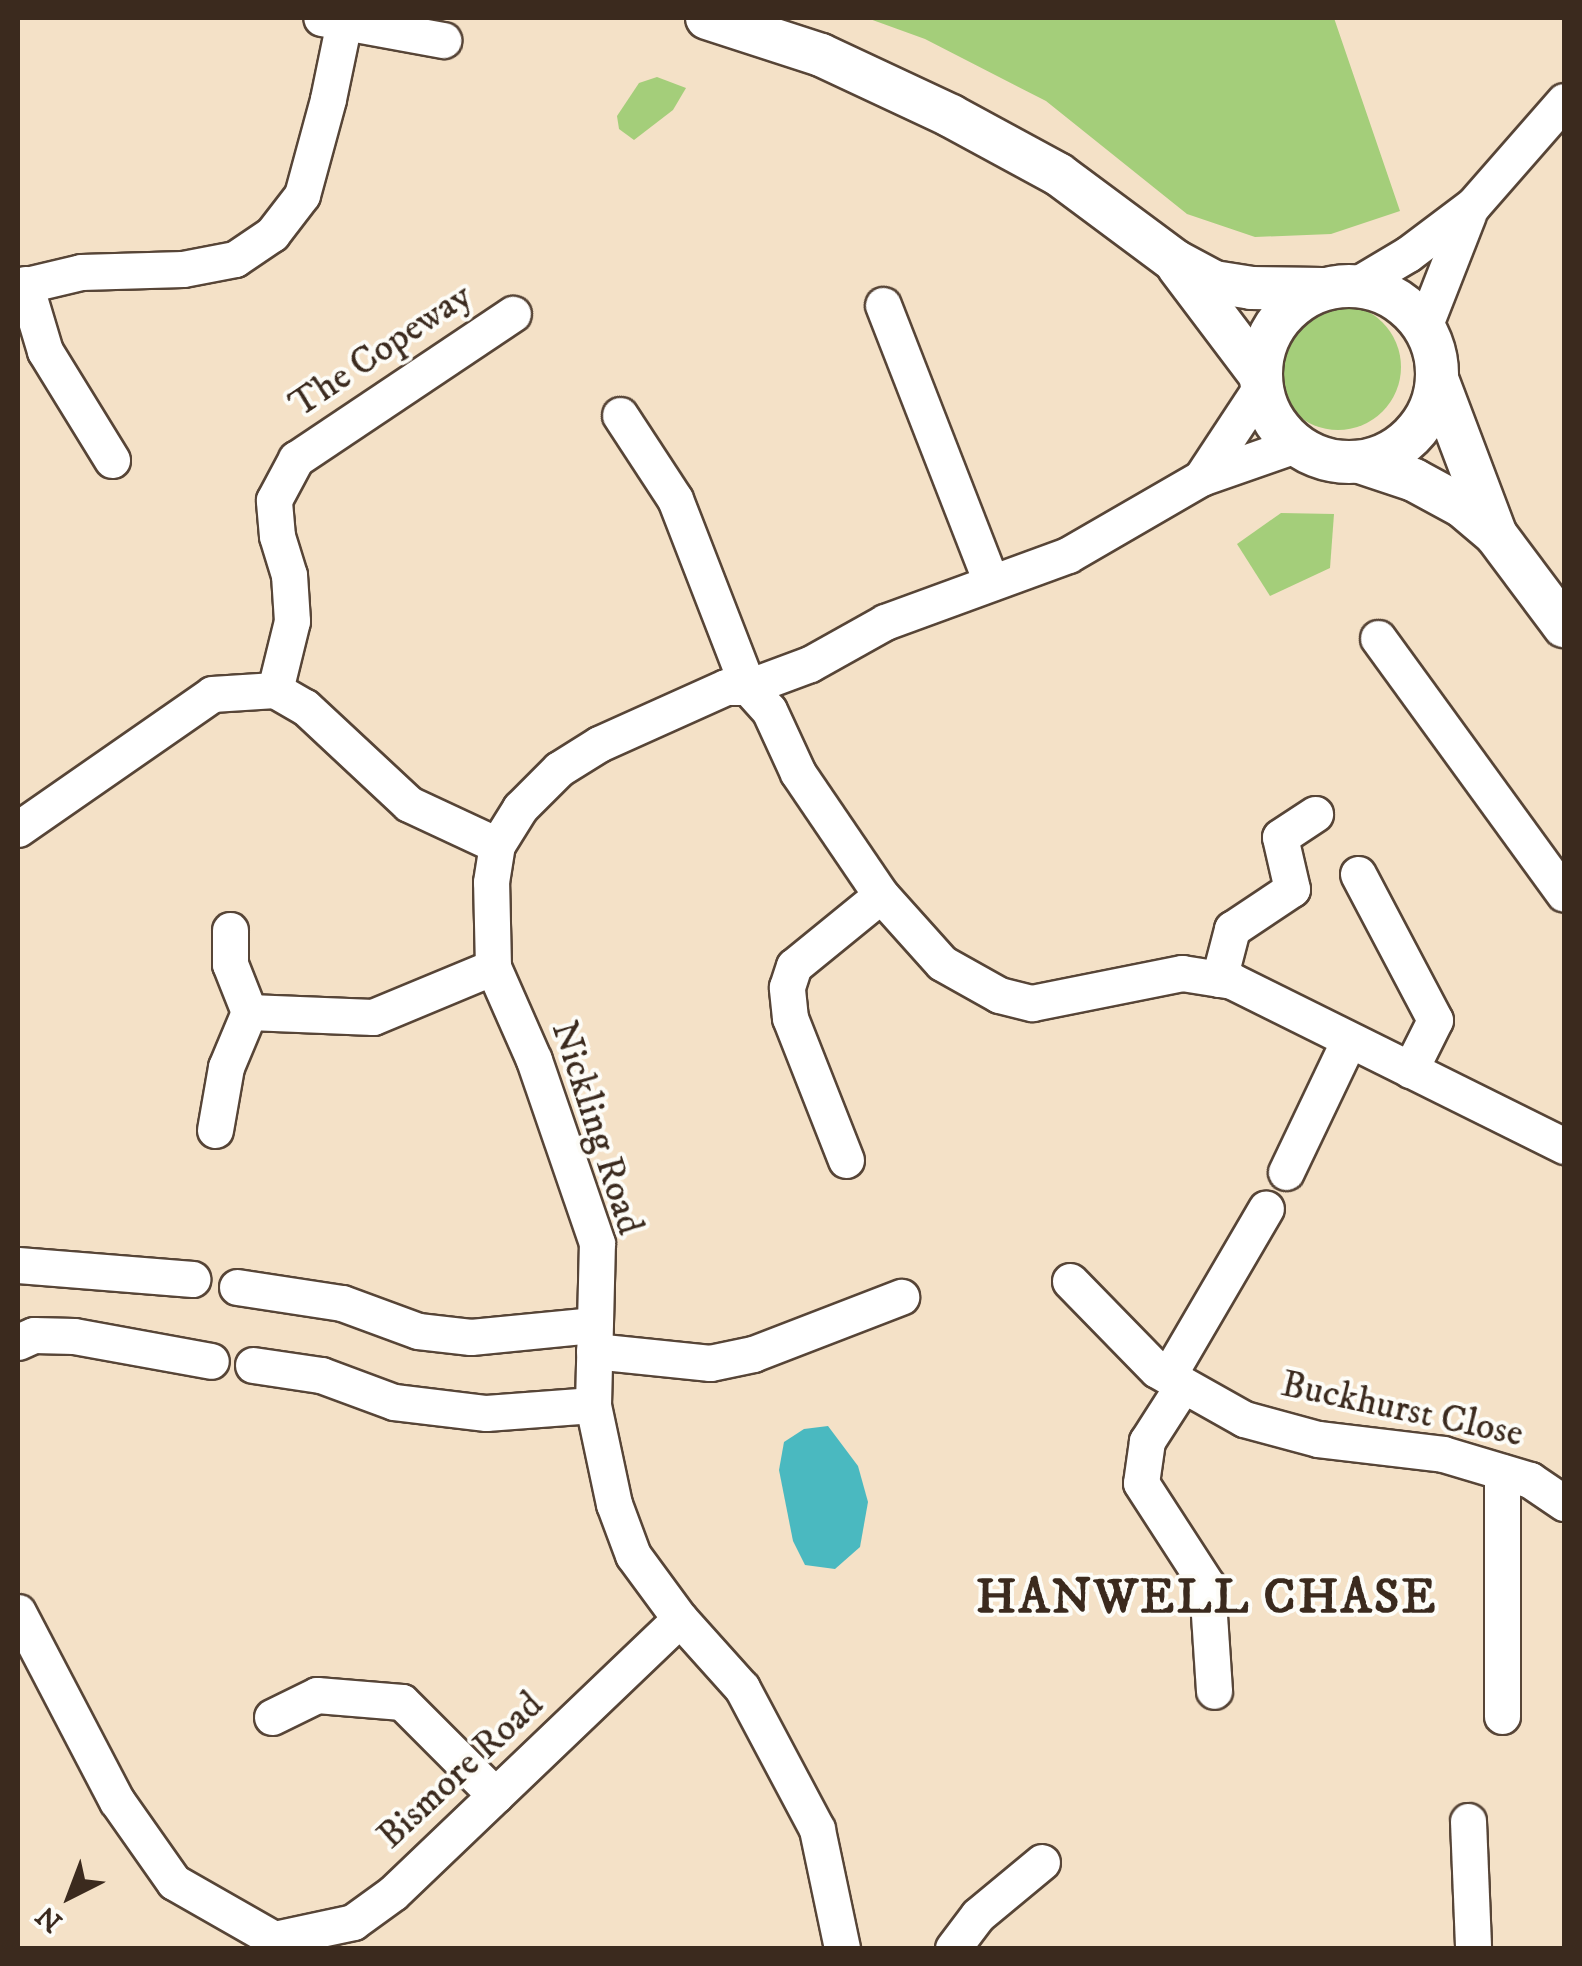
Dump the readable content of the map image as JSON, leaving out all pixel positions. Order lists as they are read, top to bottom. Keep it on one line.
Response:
{"streets":{"street":["The Copeway","Nickling Road","Buckhurst Close","Bismore Road"]},"crossings":[["Nickling Road","Bismore Road"]],"districts":["HANWELL CHASE"],"north":"bottom left"}
